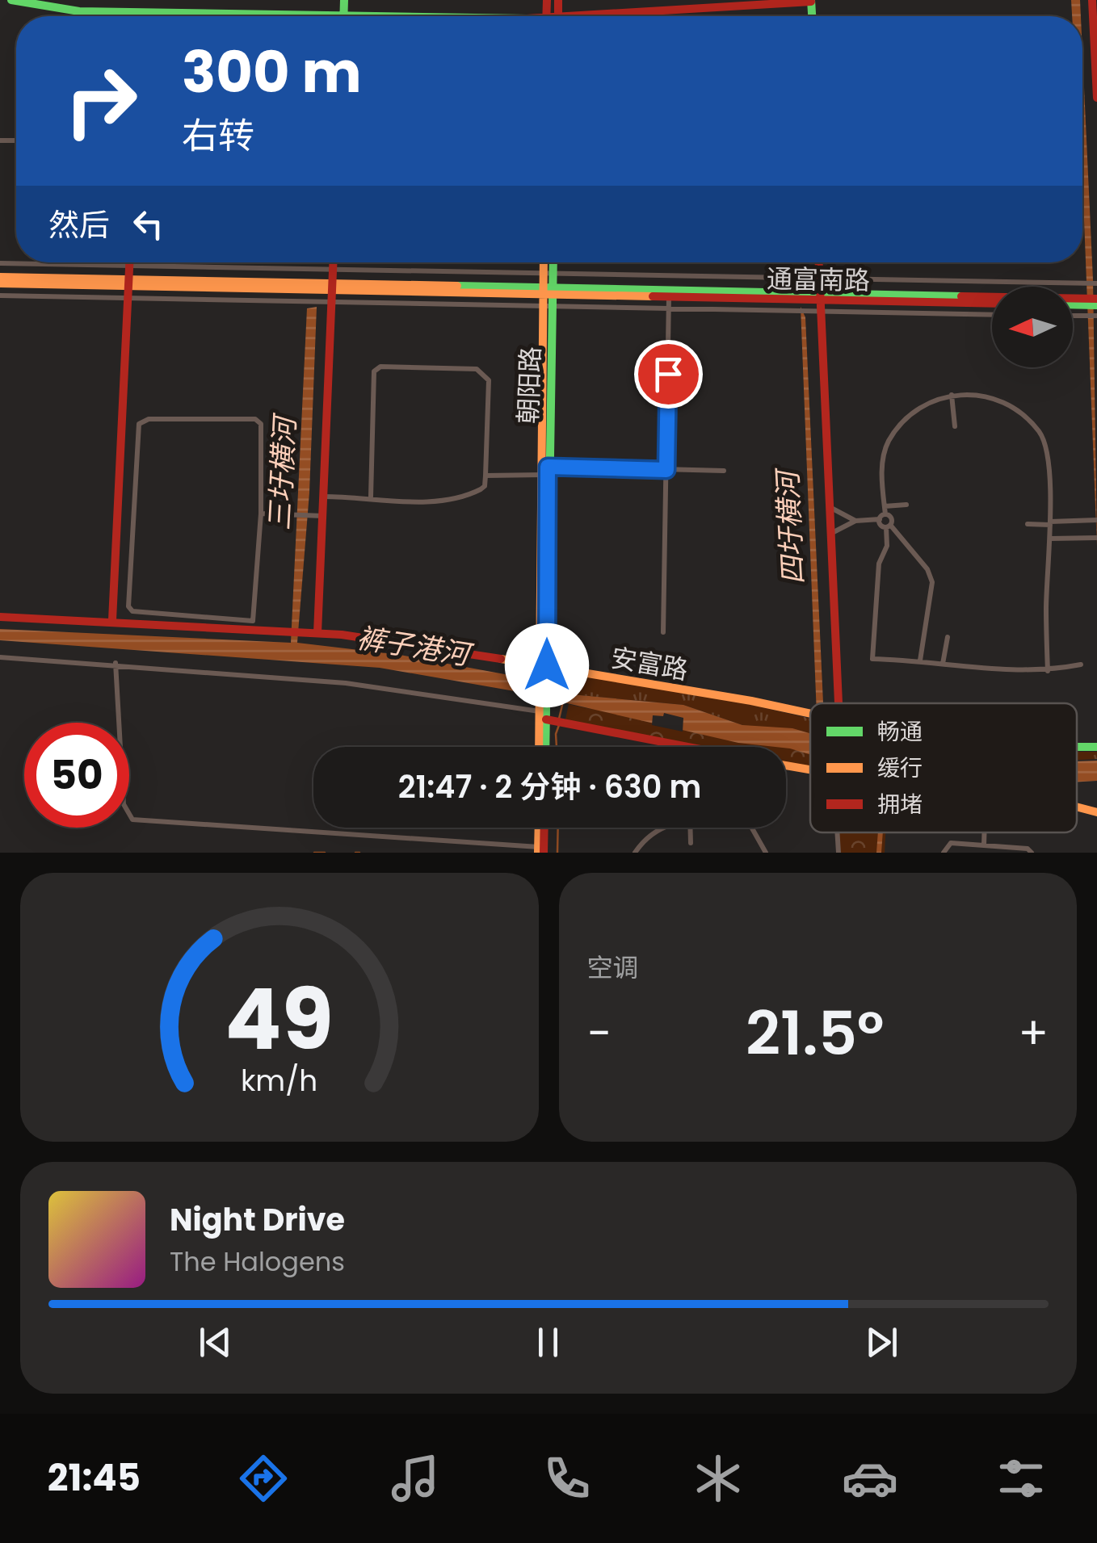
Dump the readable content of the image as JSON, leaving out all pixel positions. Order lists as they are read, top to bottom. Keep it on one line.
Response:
{"streets":{"street":["通富南路","朝阳路","安富路"]},"crossings":[["通富南路","朝阳路"],["朝阳路","安富路"]],"water":["三圩横河","四圩横河","裤子港河"],"legend":["畅通","缓行","拥堵"],"north":"left","page":{"turn":["300 m","右转"],"then":"然后","limit":"50","trip":"21:47 · 2 分钟 · 630 m","tile":"空调","heat":["−","21.5°","+"],"song":["Night Drive","The Halogens"],"tabs":"21:45","gauge":["49","km/h"]}}
